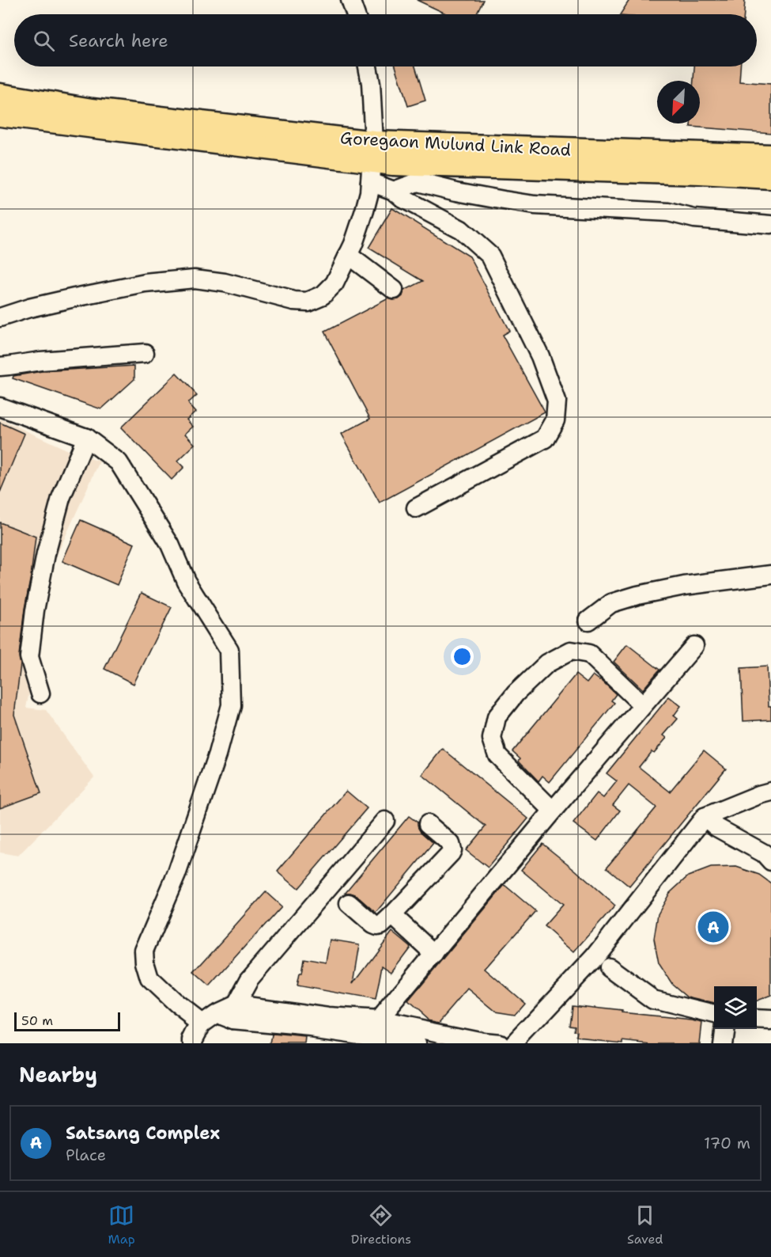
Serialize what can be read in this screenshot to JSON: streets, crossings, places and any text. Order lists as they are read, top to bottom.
{
  "streets": {
    "main road": ["Goregaon Mulund Link Road"]
  },
  "scale_bar": "50 m",
  "north": "bottom left",
  "page": {
    "search": "Search here",
    "pins": "A",
    "scale": "50 m",
    "heading": "Nearby",
    "list": [
      {
        "mark": "A",
        "name": "Satsang Complex",
        "note": "Place",
        "value": "170 m"
      }
    ],
    "nav": ["Map", "Directions", "Saved"]
  }
}
